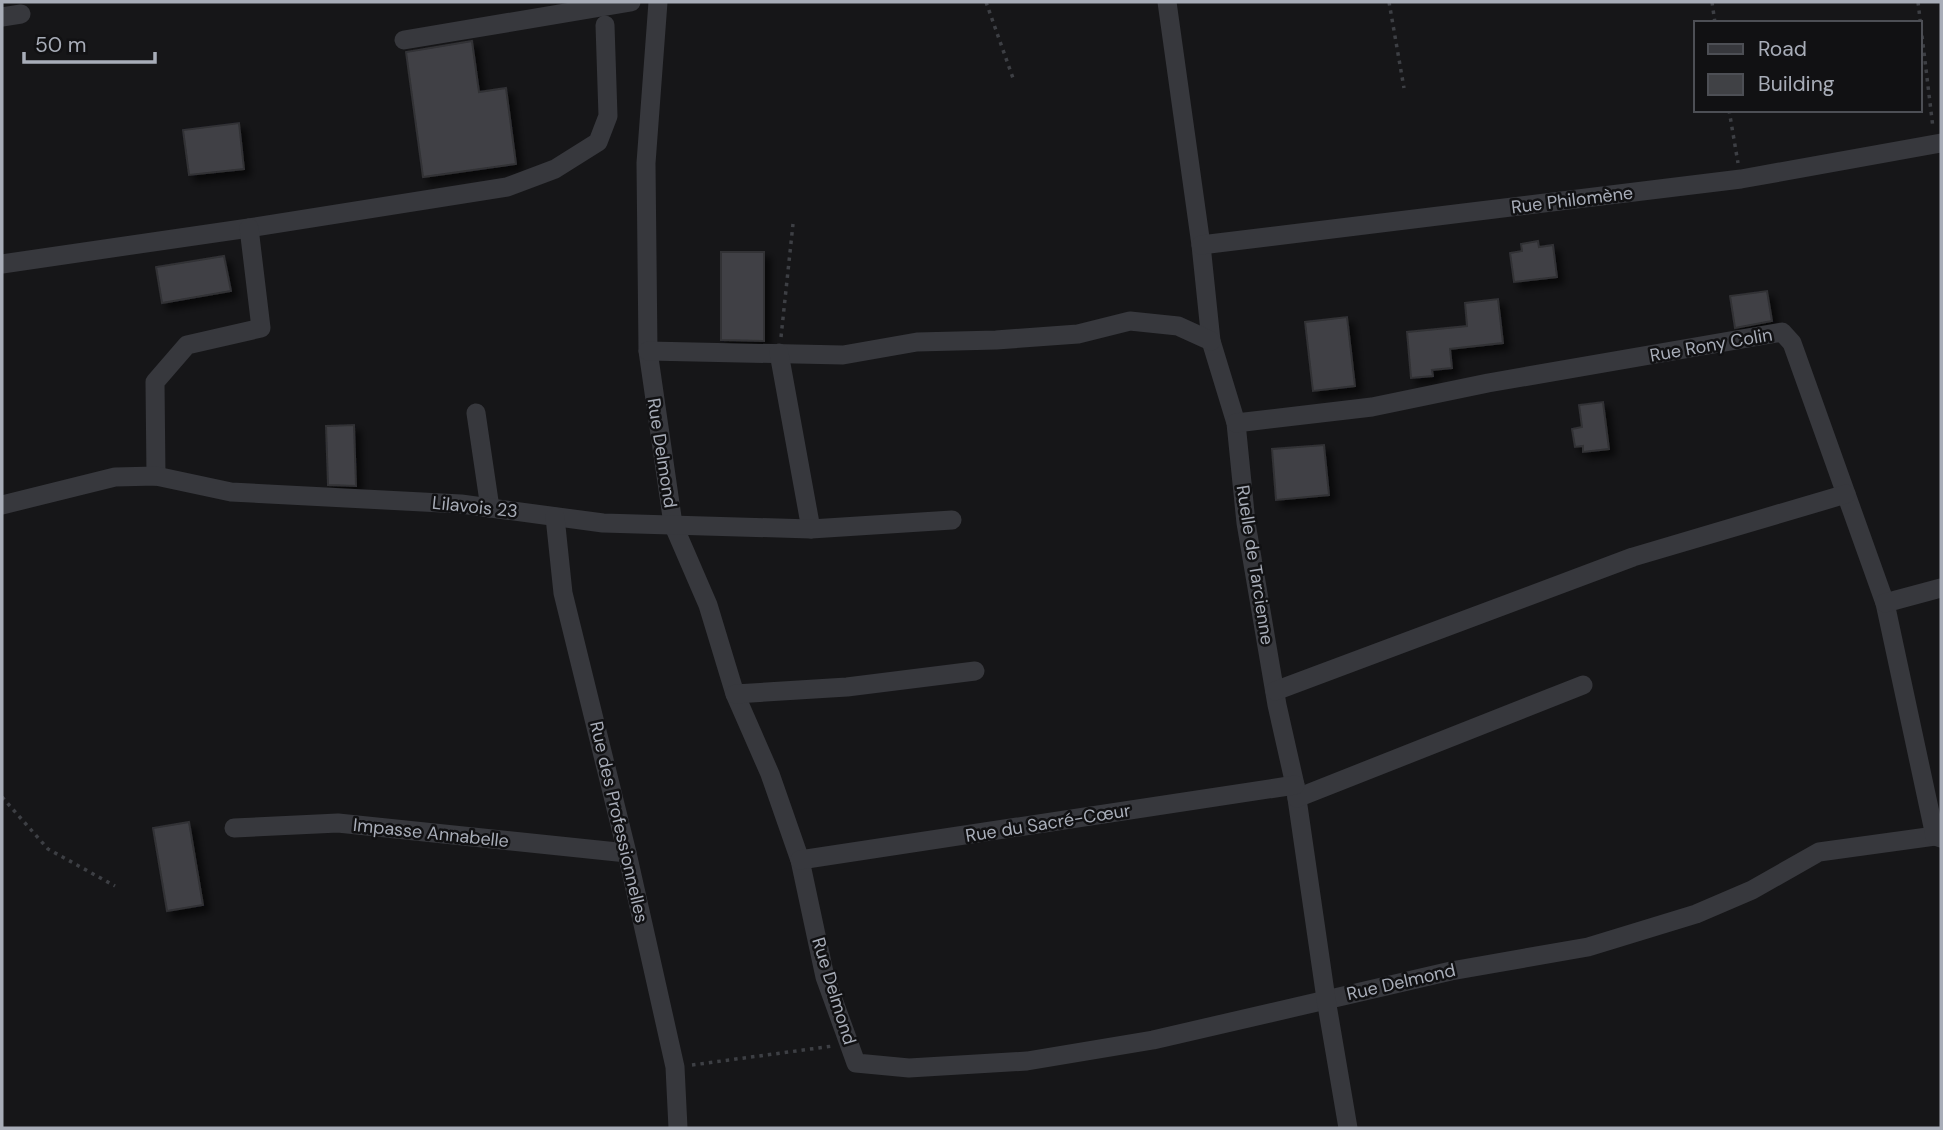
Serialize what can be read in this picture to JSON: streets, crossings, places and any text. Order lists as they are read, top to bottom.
{
  "streets": {
    "street": [
      "Rue Philomène",
      "Rue Rony Colin",
      "Rue Delmond",
      "Lilavois 23",
      "Ruelle de Tarcienne",
      "Rue des Professionnelles",
      "Rue du Sacré-Cœur",
      "Impasse Annabelle"
    ]
  },
  "crossings": [
    ["Rue Philomène", "Ruelle de Tarcienne"],
    ["Rue Rony Colin", "Rue Delmond"],
    ["Rue Rony Colin", "Ruelle de Tarcienne"],
    ["Rue Delmond", "Lilavois 23"],
    ["Rue Delmond", "Ruelle de Tarcienne"],
    ["Rue Delmond", "Rue du Sacré-Cœur"],
    ["Lilavois 23", "Rue des Professionnelles"],
    ["Ruelle de Tarcienne", "Rue du Sacré-Cœur"],
    ["Rue des Professionnelles", "Impasse Annabelle"]
  ],
  "legend": ["Road", "Building"],
  "scale_bar": "50 m"
}
